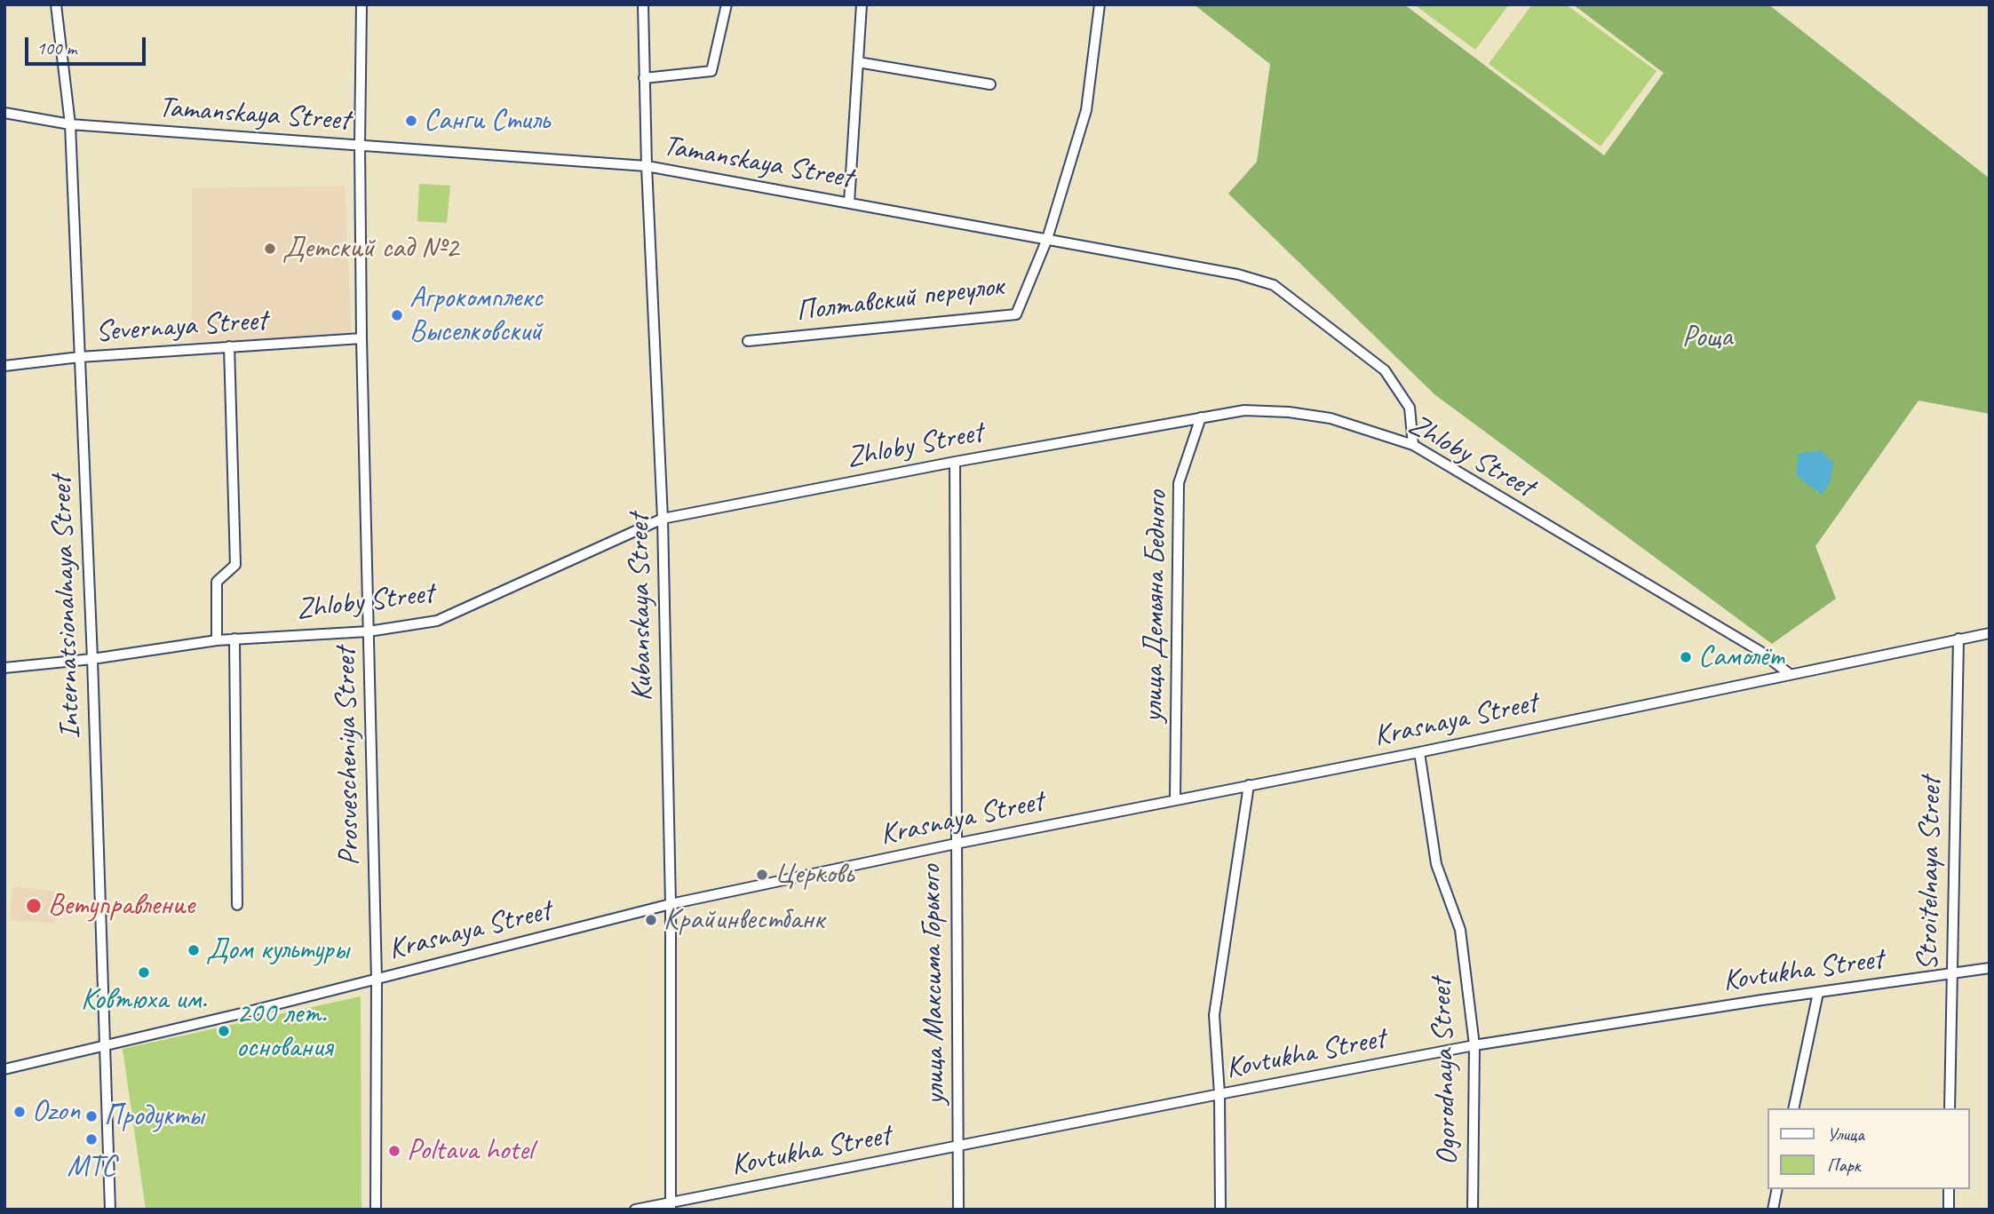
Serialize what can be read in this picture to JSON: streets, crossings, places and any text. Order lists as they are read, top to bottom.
{
  "streets": {
    "street": [
      "Tamanskaya Street",
      "Полтавский переулок",
      "Severnaya Street",
      "Zhloby Street",
      "улица Демьяна Бедного",
      "Internatsionalnaya Street",
      "Kubanskaya Street",
      "Krasnaya Street",
      "Prosvescheniya Street",
      "Stroitelnaya Street",
      "Kovtukha Street",
      "улица Максима Горького",
      "Ogorodnaya Street"
    ]
  },
  "crossings": [
    ["Tamanskaya Street", "Полтавский переулок"],
    ["Tamanskaya Street", "Zhloby Street"],
    ["Tamanskaya Street", "Internatsionalnaya Street"],
    ["Tamanskaya Street", "Kubanskaya Street"],
    ["Tamanskaya Street", "Prosvescheniya Street"],
    ["Severnaya Street", "Internatsionalnaya Street"],
    ["Severnaya Street", "Prosvescheniya Street"],
    ["Zhloby Street", "улица Демьяна Бедного"],
    ["Zhloby Street", "Internatsionalnaya Street"],
    ["Zhloby Street", "Kubanskaya Street"],
    ["Zhloby Street", "Krasnaya Street"],
    ["Zhloby Street", "Prosvescheniya Street"],
    ["Zhloby Street", "улица Максима Горького"],
    ["улица Демьяна Бедного", "Krasnaya Street"],
    ["Internatsionalnaya Street", "Krasnaya Street"],
    ["Kubanskaya Street", "Krasnaya Street"],
    ["Kubanskaya Street", "Kovtukha Street"],
    ["Krasnaya Street", "Prosvescheniya Street"],
    ["Krasnaya Street", "Stroitelnaya Street"],
    ["Krasnaya Street", "улица Максима Горького"],
    ["Krasnaya Street", "Ogorodnaya Street"],
    ["Stroitelnaya Street", "Kovtukha Street"],
    ["Kovtukha Street", "улица Максима Горького"],
    ["Kovtukha Street", "Ogorodnaya Street"]
  ],
  "parks": ["Роща"],
  "places": [
    "Санги Стиль",
    "Детский сад №2",
    "Агрокомплекс Выселковский",
    "Самолёт",
    "Церковь",
    "Ветуправление",
    "Крайинвестбанк",
    "Дом культуры",
    "Ковтюха им.",
    "200 лет. основания",
    "Ozon",
    "Продукты",
    "МТС",
    "Poltava hotel"
  ],
  "legend": ["Улица", "Парк"],
  "scale_bar": "100 m"
}
